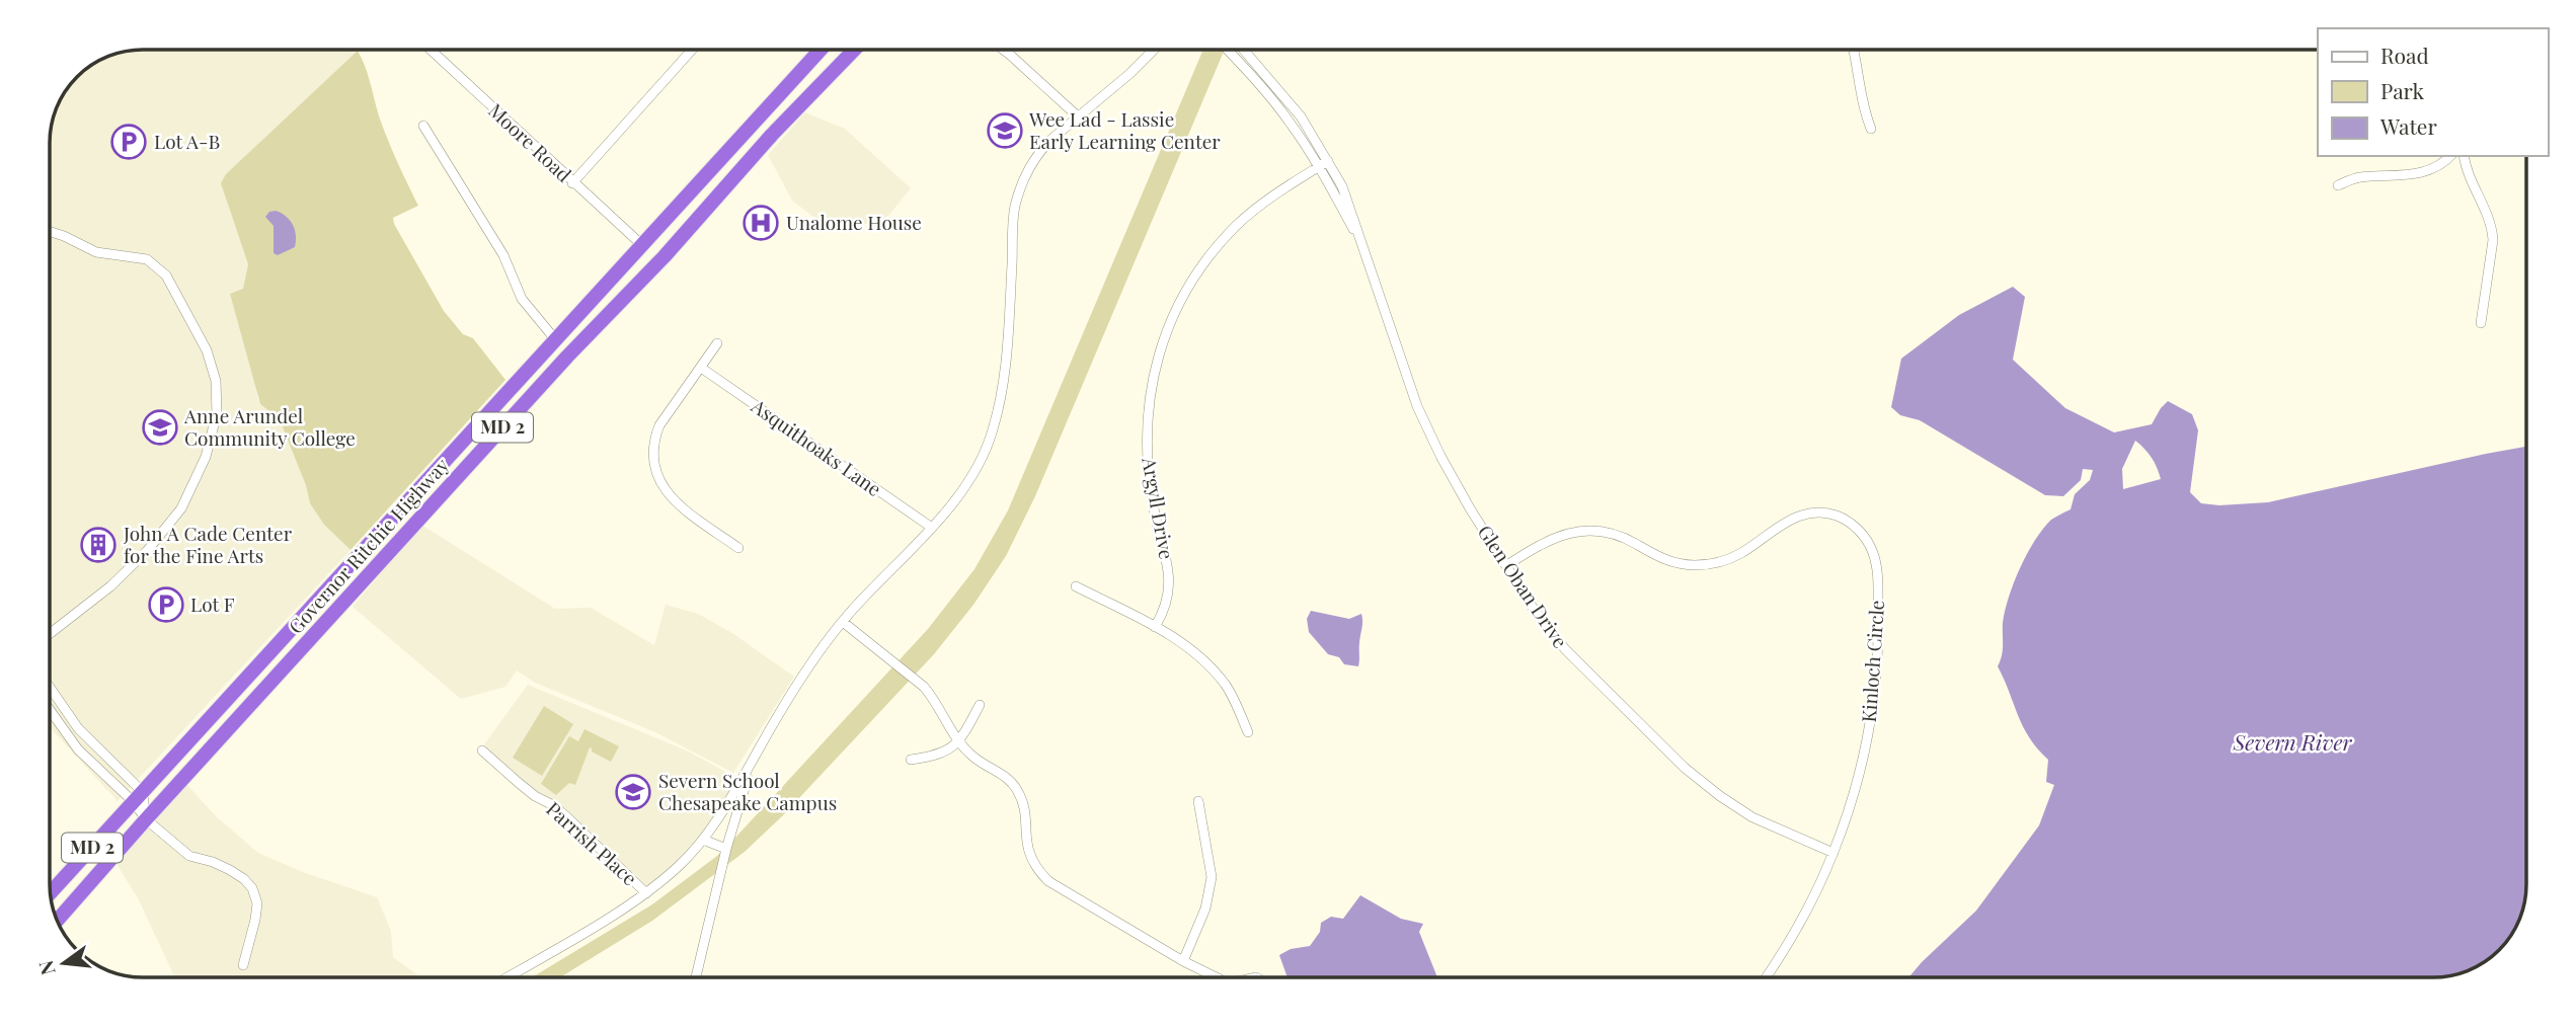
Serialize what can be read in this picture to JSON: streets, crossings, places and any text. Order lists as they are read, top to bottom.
{
  "streets": {
    "highway": ["MD 2", "Governor Ritchie Highway"],
    "street": [
      "Moore Road",
      "Asquithoaks Lane",
      "Argyll Drive",
      "Glen Oban Drive",
      "Kinloch Circle",
      "Parrish Place"
    ]
  },
  "crossings": [
    ["Moore Road", "Governor Ritchie Highway"],
    ["Argyll Drive", "Glen Oban Drive"],
    ["Glen Oban Drive", "Kinloch Circle"]
  ],
  "water": ["Severn River"],
  "places": {
    "school or university": ["Wee Lad - Lassie Early Learning Center", "Anne Arundel Community College", "Severn School Chesapeake Campus"],
    "parking": ["Lot A-B", "Lot F"],
    "hospital": ["Unalome House"],
    "building": ["John A Cade Center for the Fine Arts"]
  },
  "legend": ["Road", "Park", "Water"],
  "north": "left"
}
